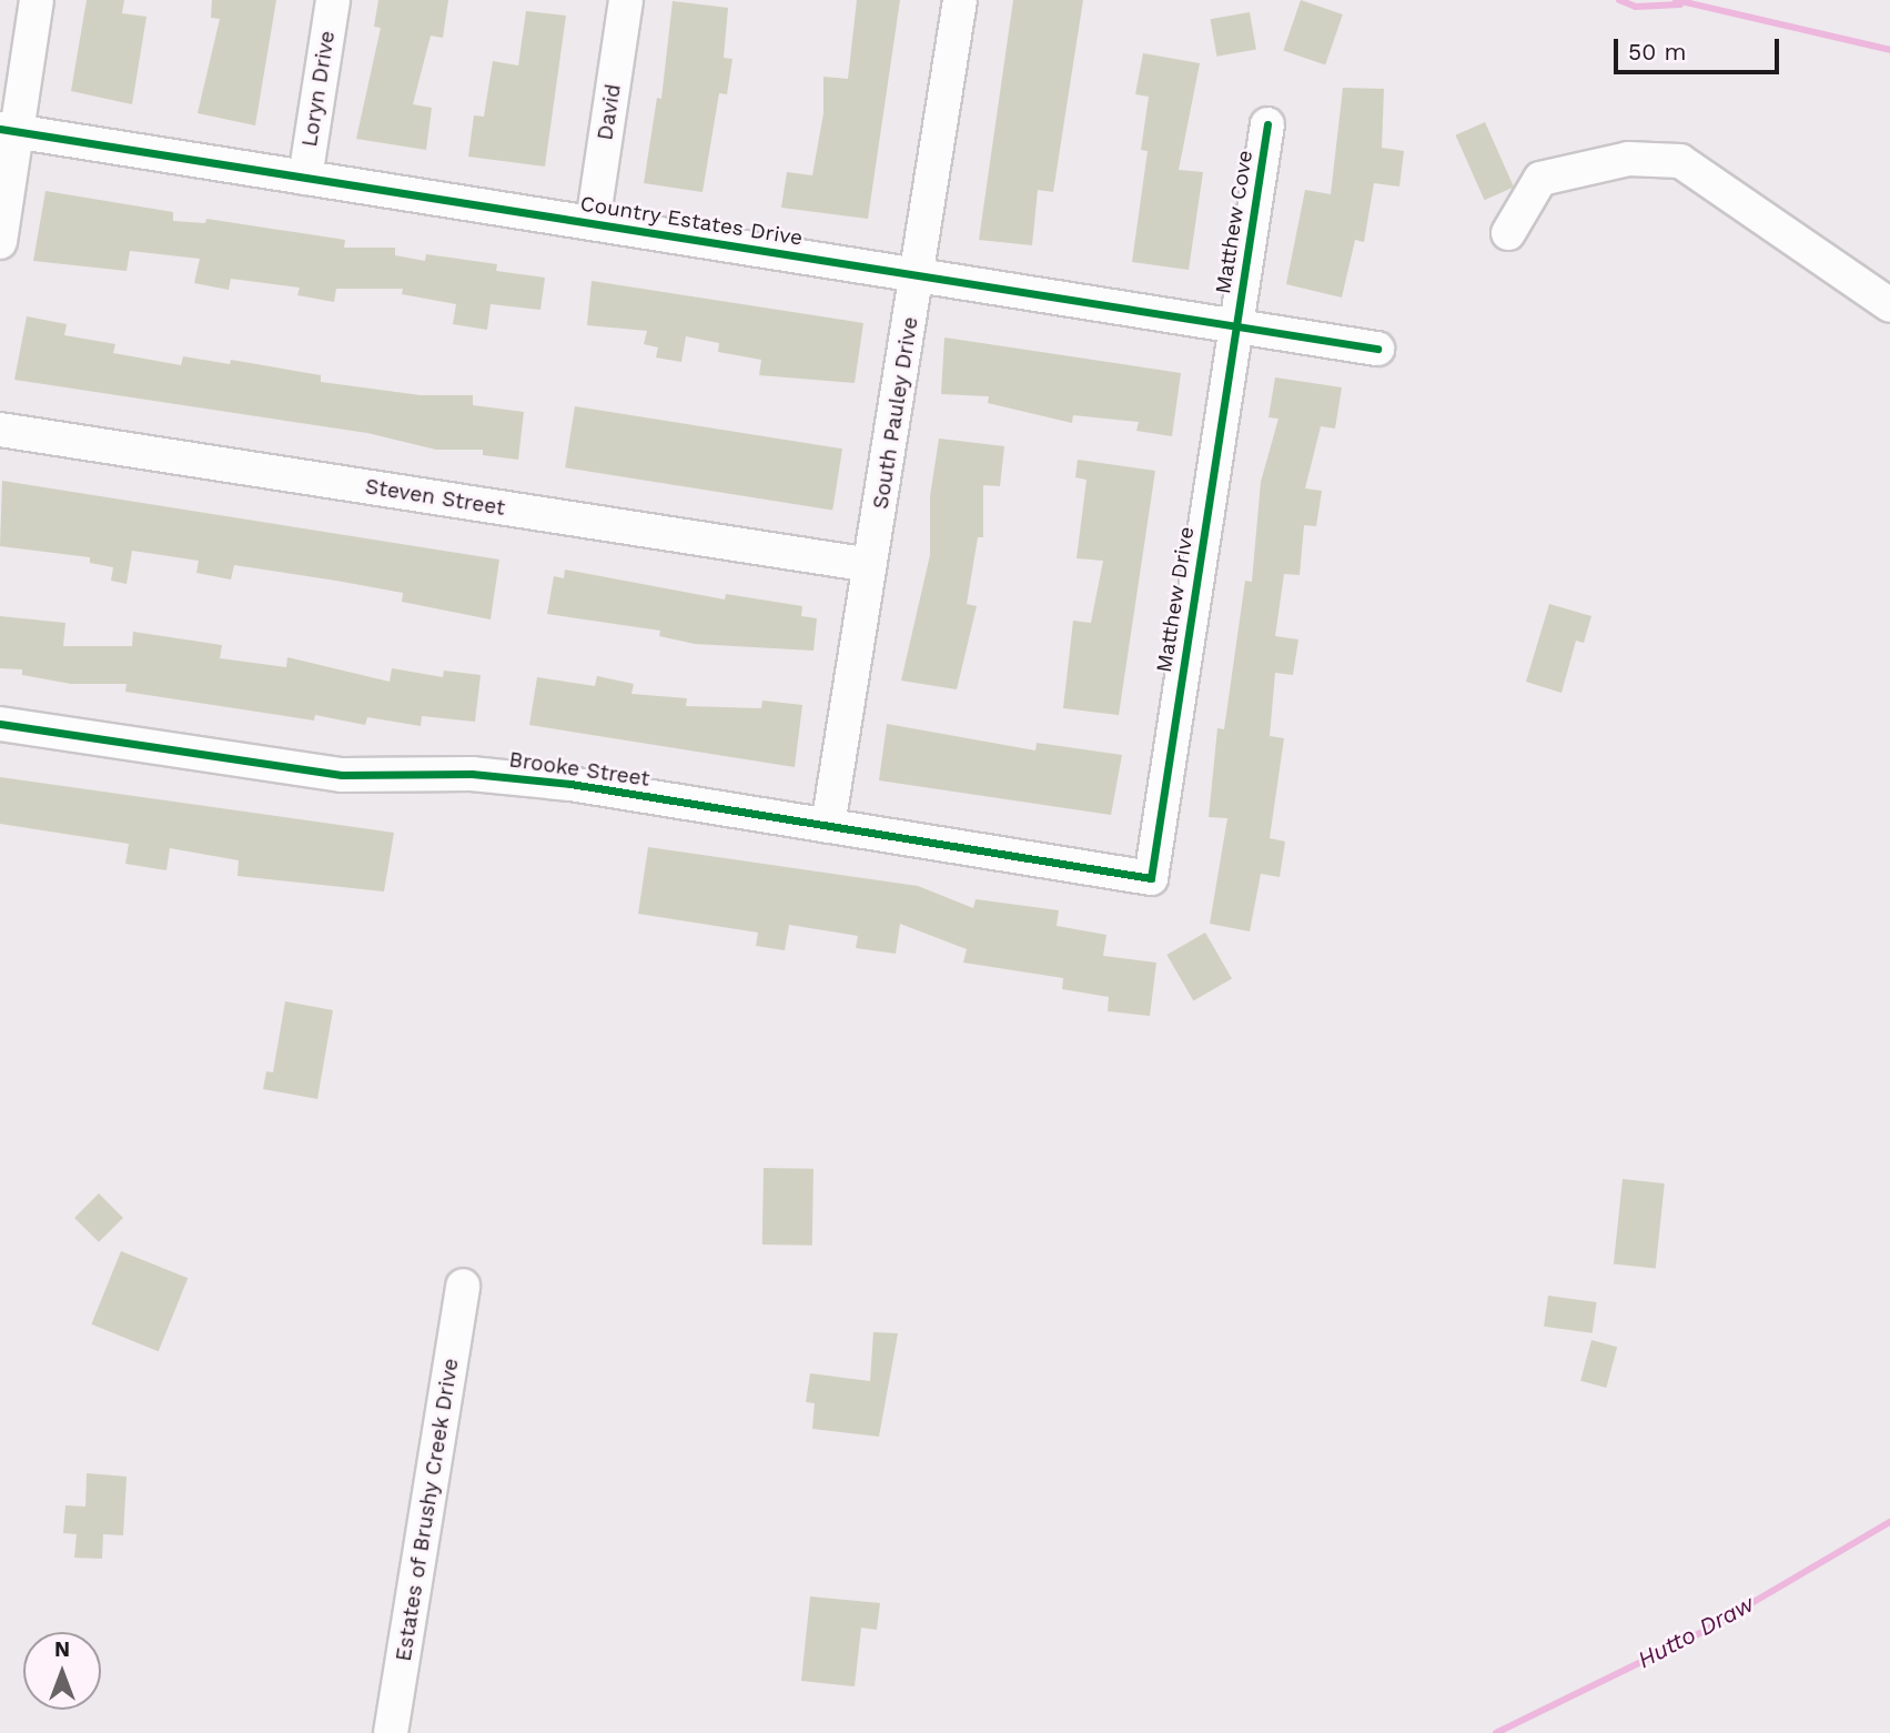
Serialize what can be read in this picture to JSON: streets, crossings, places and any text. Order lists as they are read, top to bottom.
{
  "streets": {
    "street": [
      "Loryn Drive",
      "David",
      "Country Estates Drive",
      "Matthew Cove",
      "South Pauley Drive",
      "Steven Street",
      "Matthew Drive",
      "Brooke Street",
      "Estates of Brushy Creek Drive"
    ]
  },
  "crossings": [
    ["Loryn Drive", "Country Estates Drive"],
    ["David", "Country Estates Drive"],
    ["Country Estates Drive", "Matthew Cove"],
    ["Country Estates Drive", "South Pauley Drive"],
    ["Country Estates Drive", "Matthew Drive"],
    ["Matthew Cove", "Matthew Drive"],
    ["South Pauley Drive", "Steven Street"],
    ["South Pauley Drive", "Brooke Street"],
    ["Matthew Drive", "Brooke Street"]
  ],
  "water": ["Hutto Draw"],
  "scale_bar": "50 m",
  "north": "top"
}
